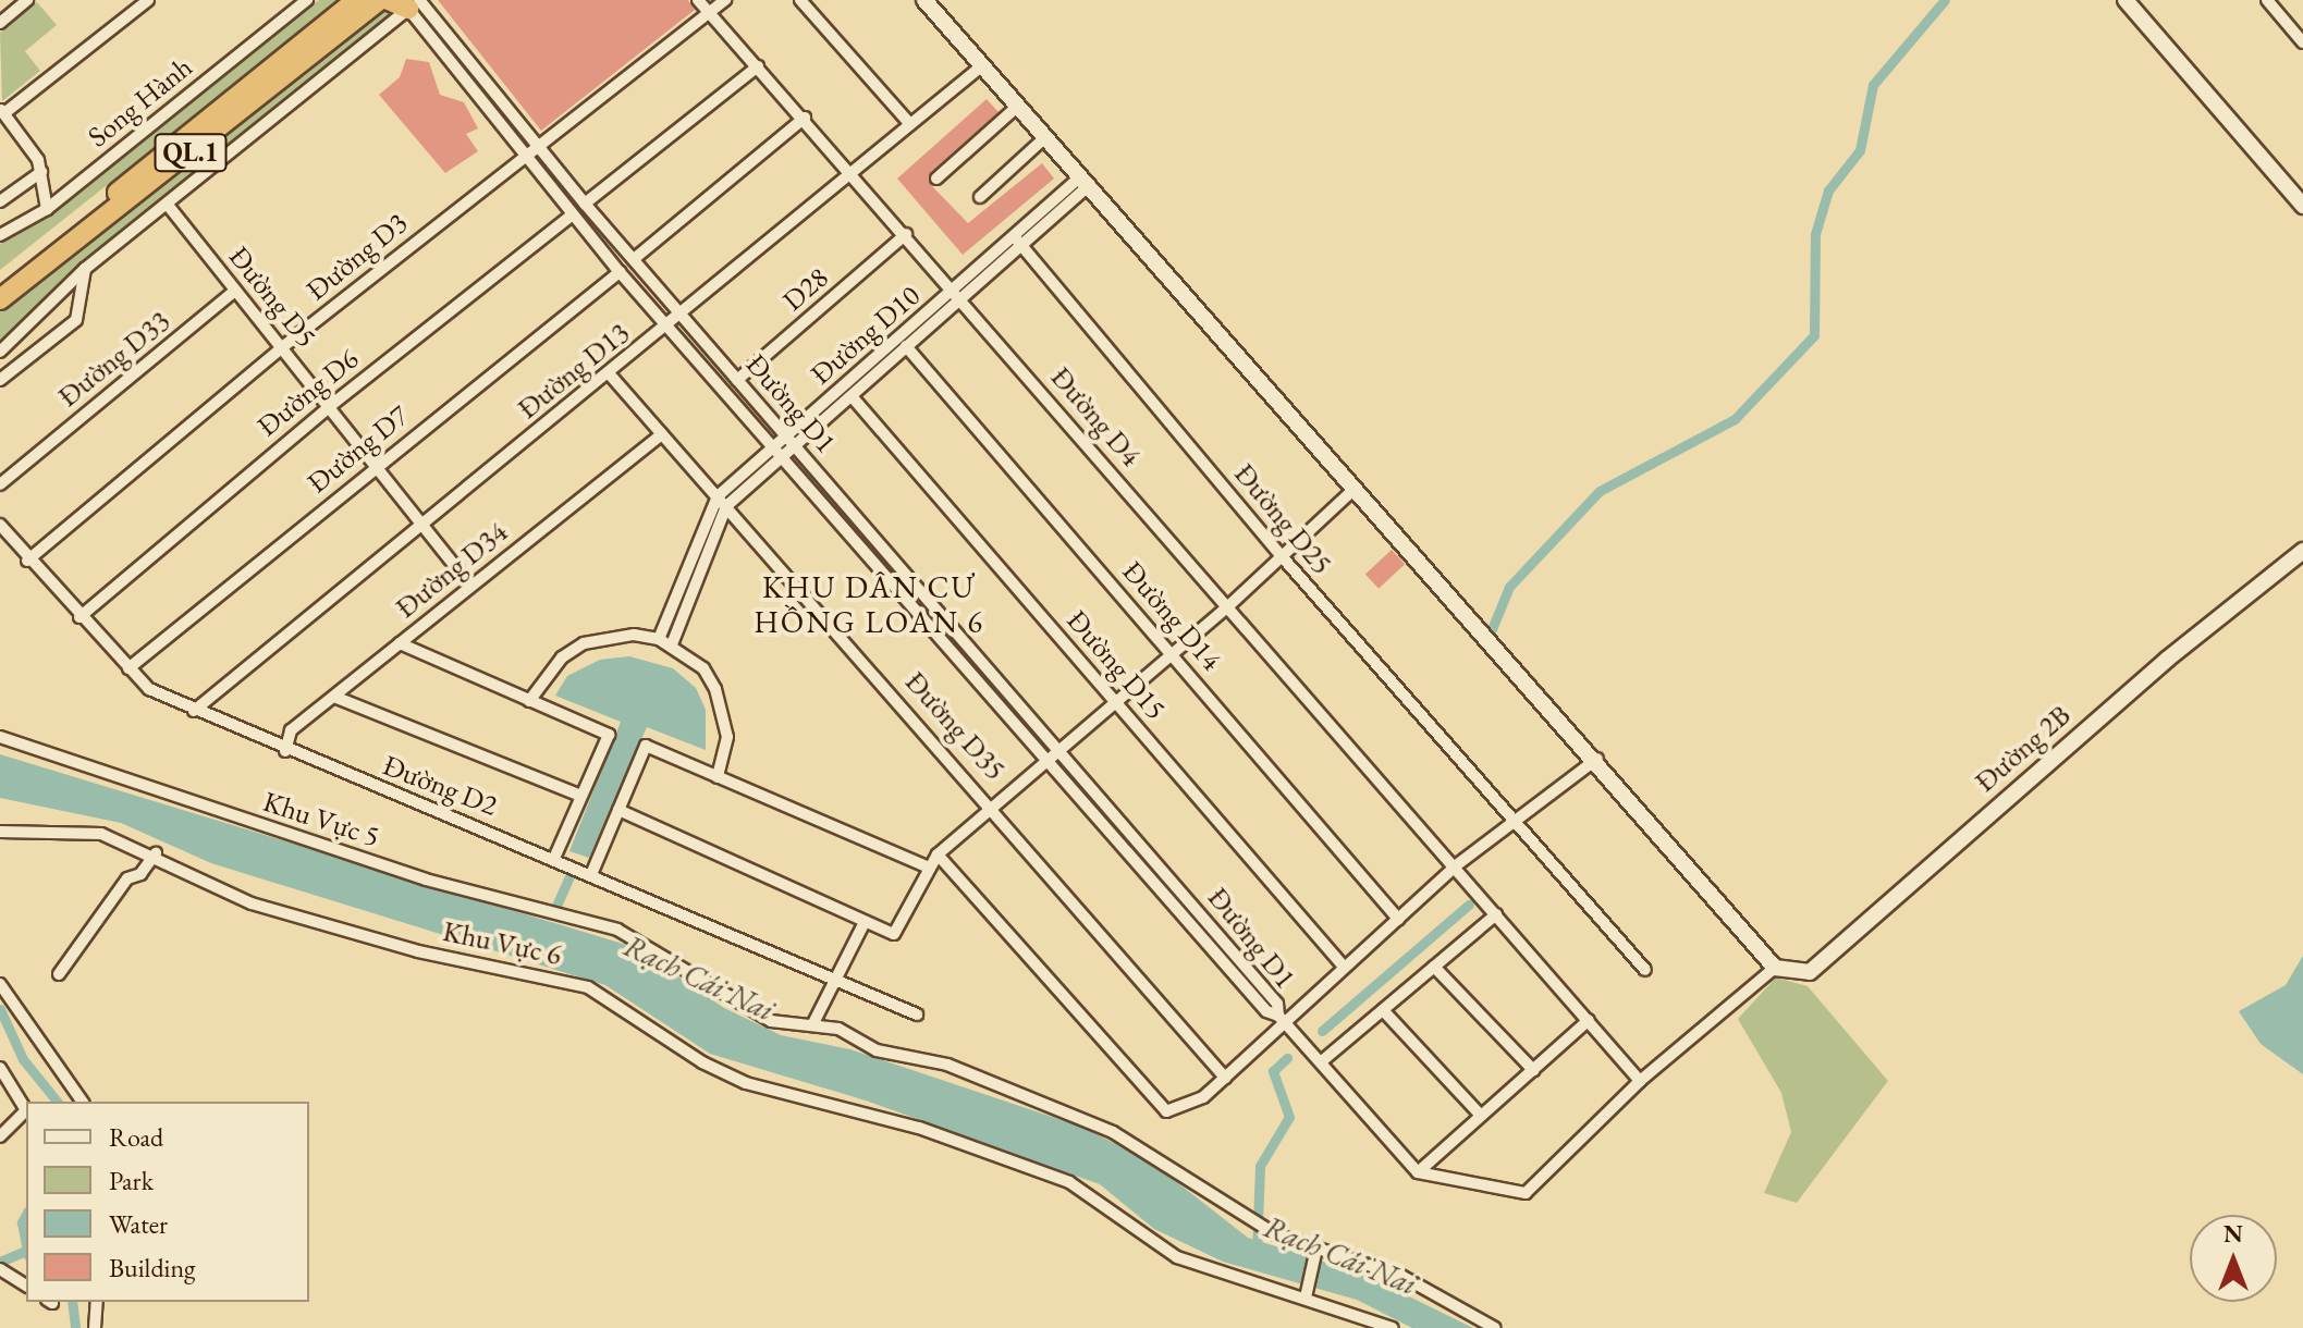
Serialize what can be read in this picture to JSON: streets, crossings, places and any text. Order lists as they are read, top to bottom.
{
  "streets": {
    "highway": ["QL.1"],
    "street": [
      "Song Hành",
      "Đường D3",
      "D28",
      "Đường D5",
      "Đường D10",
      "Đường D33",
      "Đường D13",
      "Đường D6",
      "Đường D1",
      "Đường D4",
      "Đường D7",
      "Đường D25",
      "Đường D34",
      "Đường D14",
      "Đường D15",
      "Đường D35",
      "Đường 2B",
      "Đường D2",
      "Khu Vực 5",
      "Khu Vực 6"
    ]
  },
  "crossings": [
    ["Đường D3", "Đường D5"],
    ["Đường D3", "Đường D1"],
    ["Đường D3", "Đường D4"],
    ["Đường D3", "Đường D2"],
    ["D28", "Đường D1"],
    ["D28", "Đường D4"],
    ["Đường D5", "Đường D33"],
    ["Đường D5", "Đường D13"],
    ["Đường D5", "Đường D6"],
    ["Đường D5", "Đường D7"],
    ["Đường D5", "Đường D34"],
    ["Đường D10", "Đường D1"],
    ["Đường D10", "Đường D4"],
    ["Đường D10", "Đường D25"],
    ["Đường D10", "Đường D14"],
    ["Đường D10", "Đường D15"],
    ["Đường D10", "Đường D35"],
    ["Đường D13", "Đường D1"],
    ["Đường D13", "Đường D4"],
    ["Đường D13", "Đường D35"],
    ["Đường D13", "Đường D2"],
    ["Đường D6", "Đường D1"],
    ["Đường D6", "Đường D2"],
    ["Đường D1", "Đường D7"],
    ["Đường D7", "Đường D2"],
    ["Đường D34", "Đường D35"],
    ["Đường D34", "Đường D2"]
  ],
  "districts": ["KHU DÂN CƯ HỒNG LOAN 6"],
  "water": ["Rạch Cái Nai"],
  "legend": [
    "Road",
    "Park",
    "Water",
    "Building"
  ],
  "north": "top"
}
